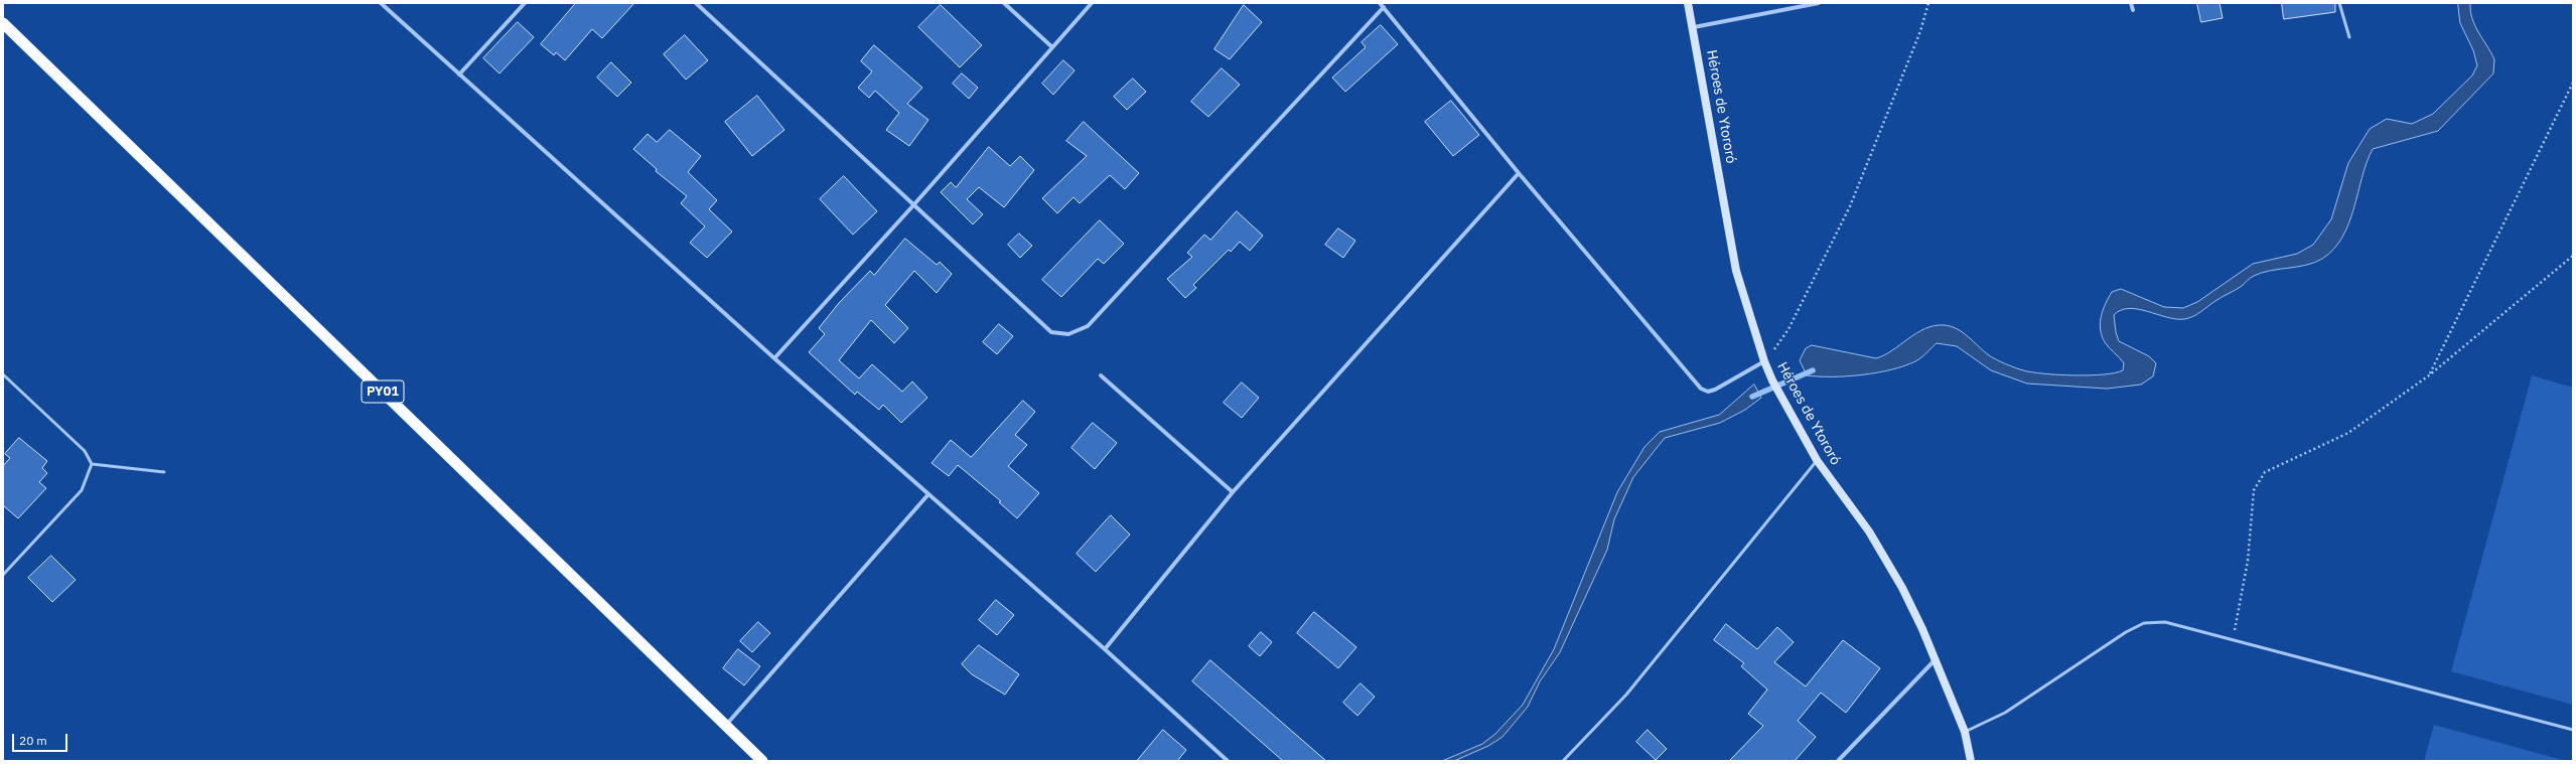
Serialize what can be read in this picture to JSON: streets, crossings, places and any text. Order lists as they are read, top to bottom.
{
  "streets": {
    "highway": ["PY01"],
    "main road": ["Héroes de Ytororó"]
  },
  "scale_bar": "20 m"
}
